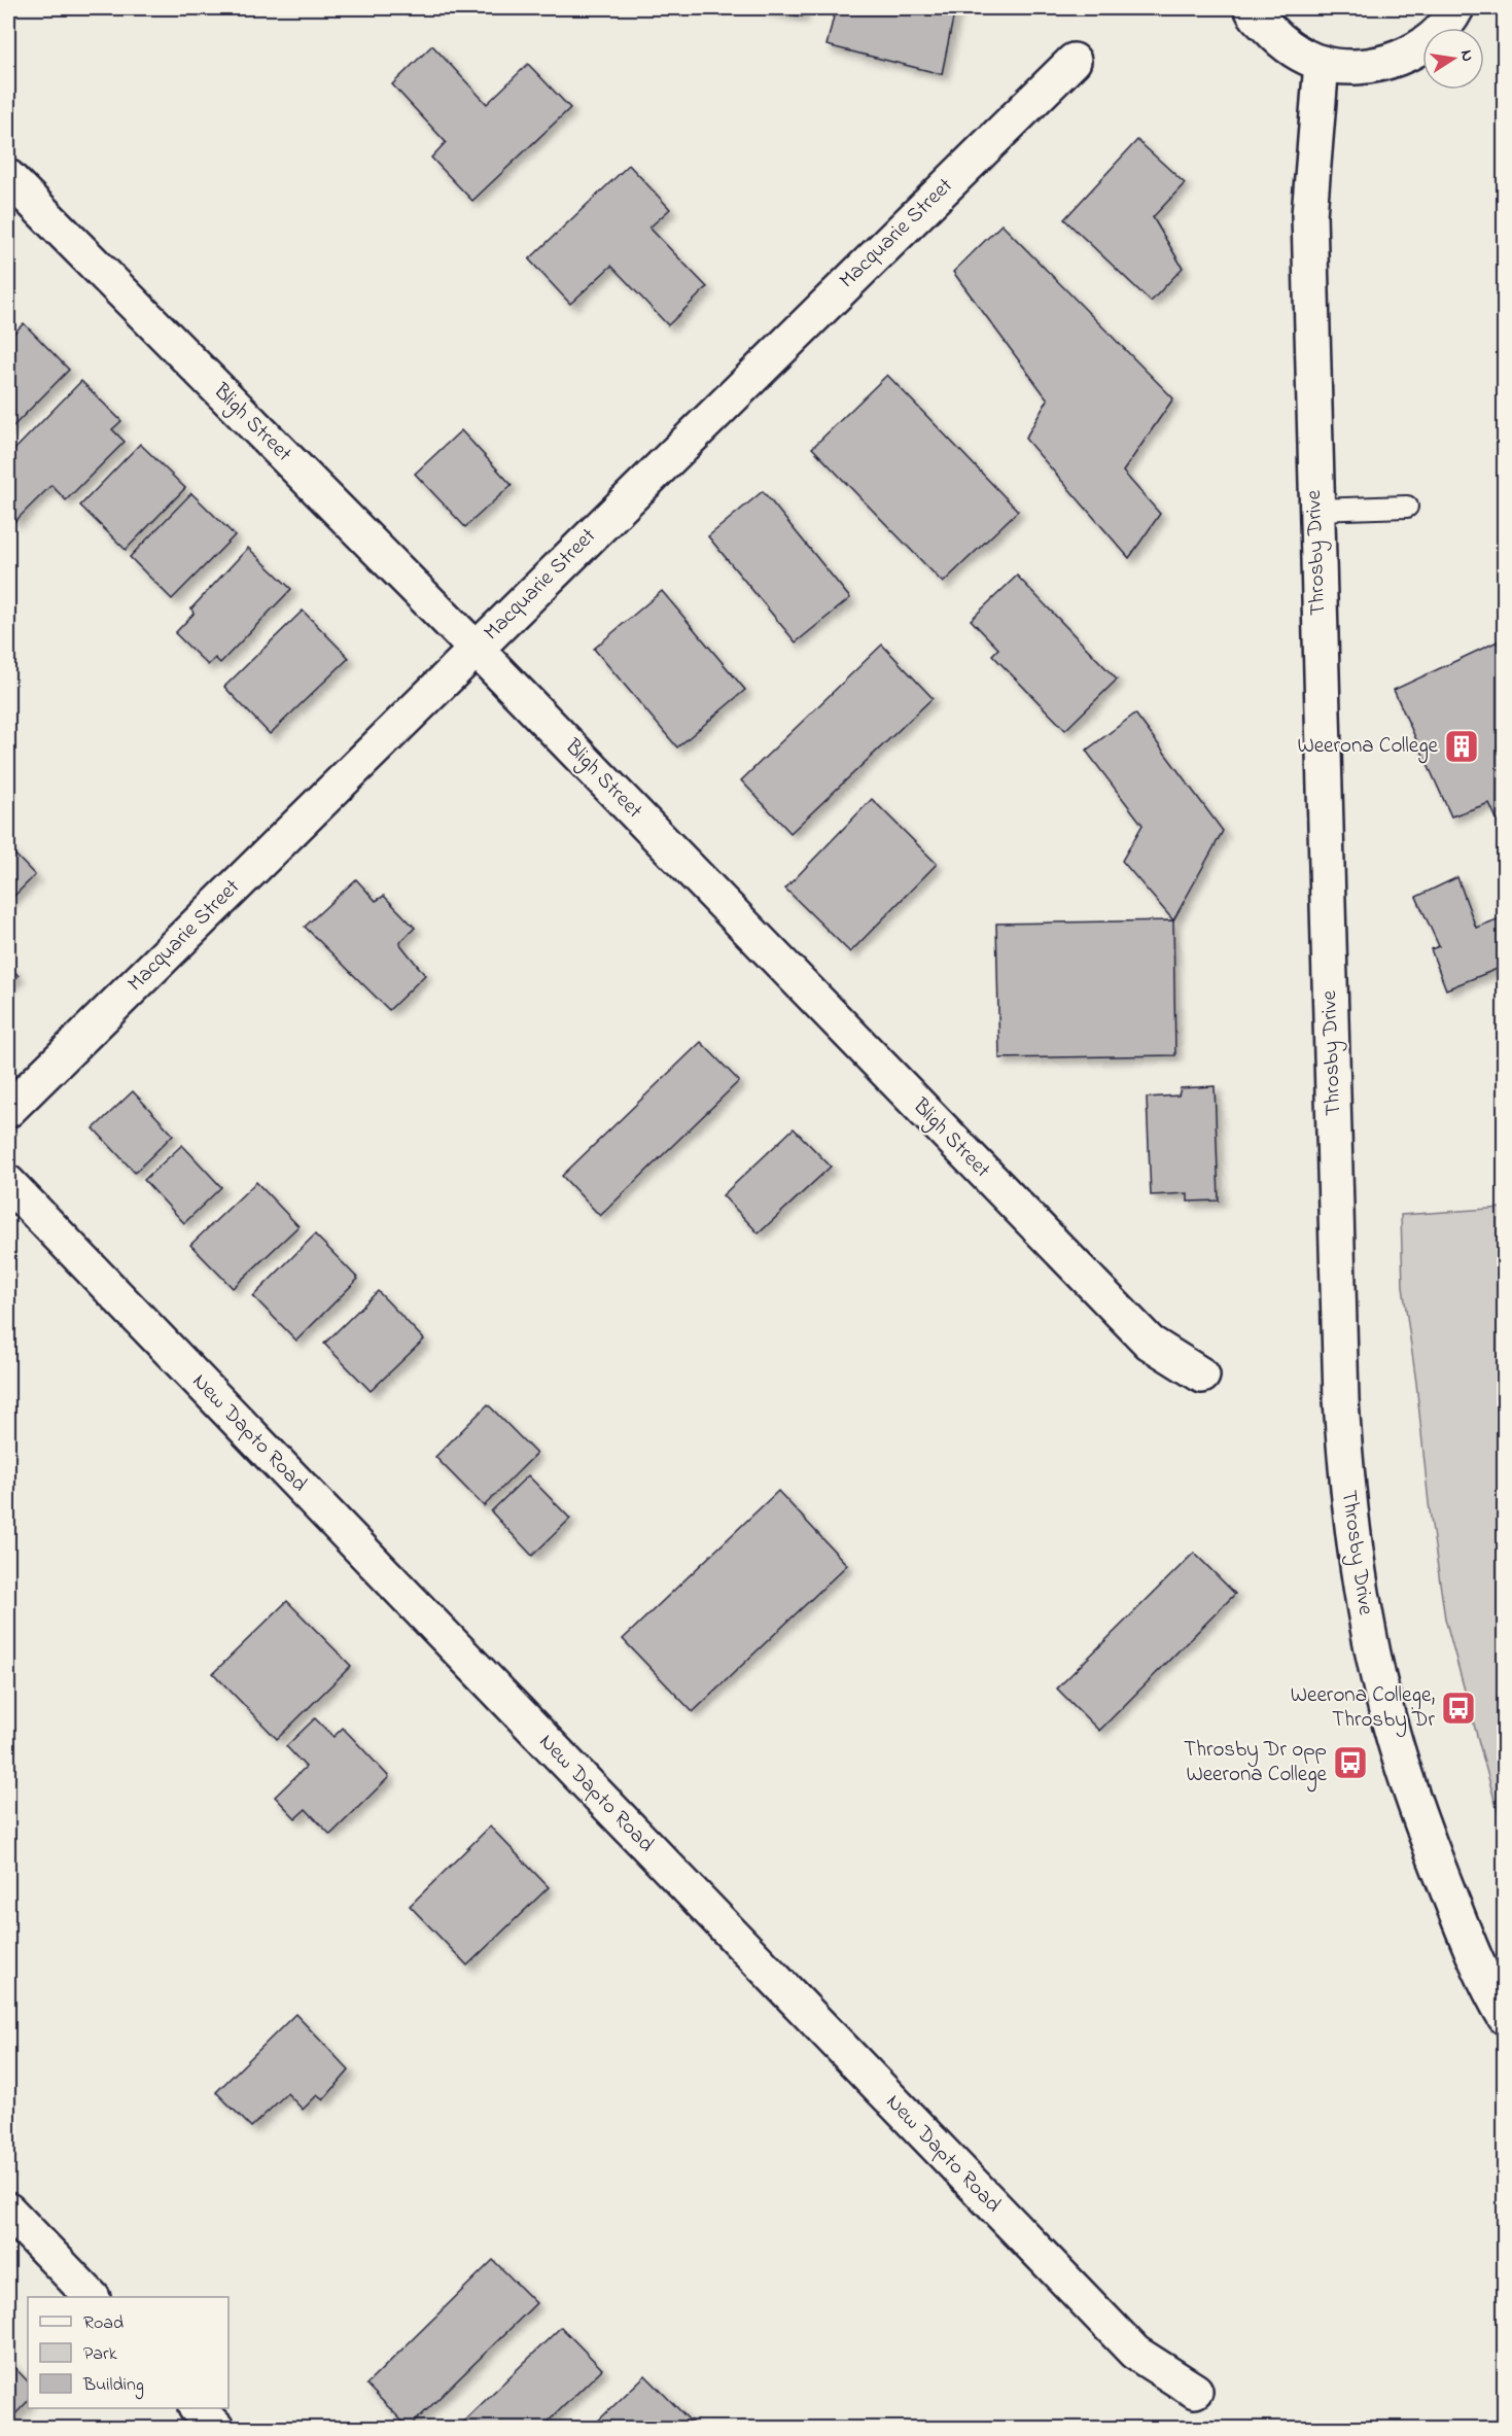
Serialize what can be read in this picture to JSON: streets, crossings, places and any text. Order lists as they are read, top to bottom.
{
  "streets": {
    "street": [
      "Macquarie Street",
      "Bligh Street",
      "Throsby Drive",
      "New Dapto Road"
    ]
  },
  "crossings": [
    ["Macquarie Street", "Bligh Street"]
  ],
  "places": {
    "building": ["Weerona College"],
    "bus stop": ["Weerona College, Throsby Dr", "Throsby Dr opp Weerona College"]
  },
  "legend": ["Road", "Park", "Building"],
  "north": "right"
}
